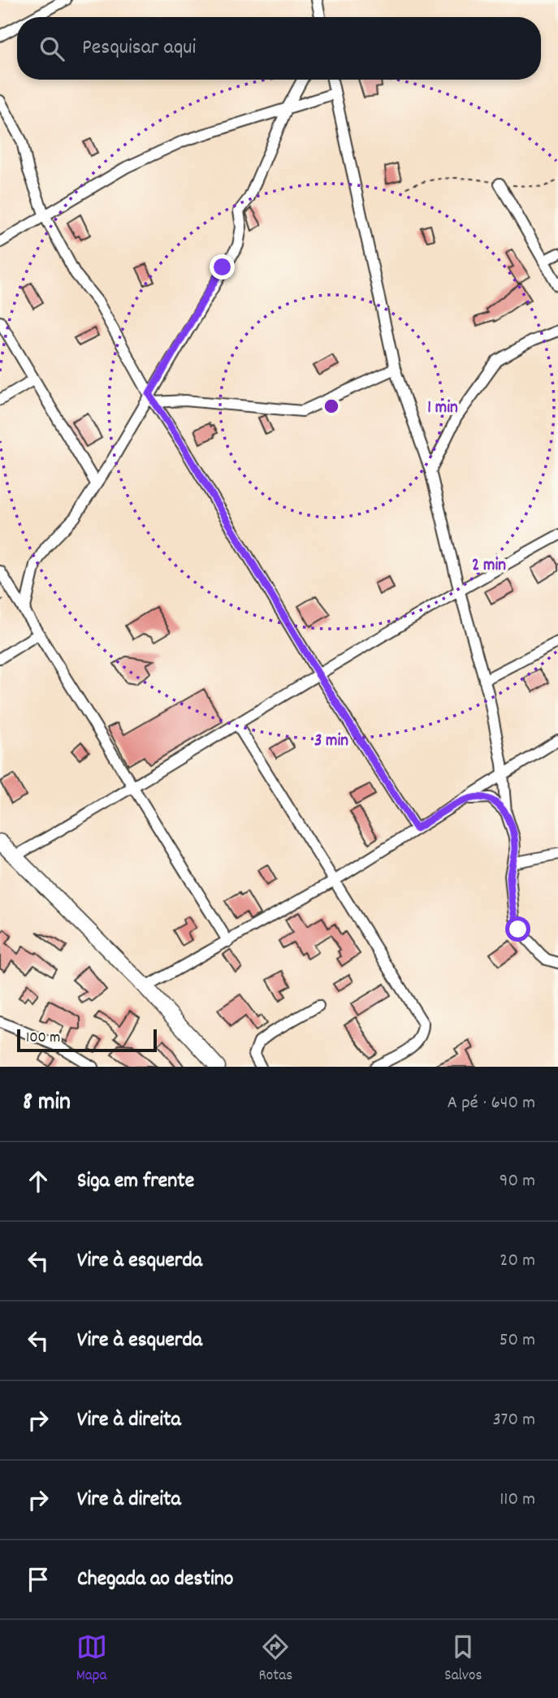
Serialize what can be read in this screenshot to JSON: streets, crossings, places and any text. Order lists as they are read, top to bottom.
{
  "scale_bar": "100 m",
  "page": {
    "search": "Pesquisar aqui",
    "scale": "100 m",
    "heading": ["8 min", "A pé · 640 m"],
    "list": [
      ["Siga em frente", "90 m"],
      ["Vire à esquerda", "20 m"],
      ["Vire à esquerda", "50 m"],
      ["Vire à direita", "370 m"],
      ["Vire à direita", "110 m"],
      "Chegada ao destino"
    ],
    "nav": ["Mapa", "Rotas", "Salvos"]
  },
  "rings": ["1 min", "2 min", "3 min"]
}
